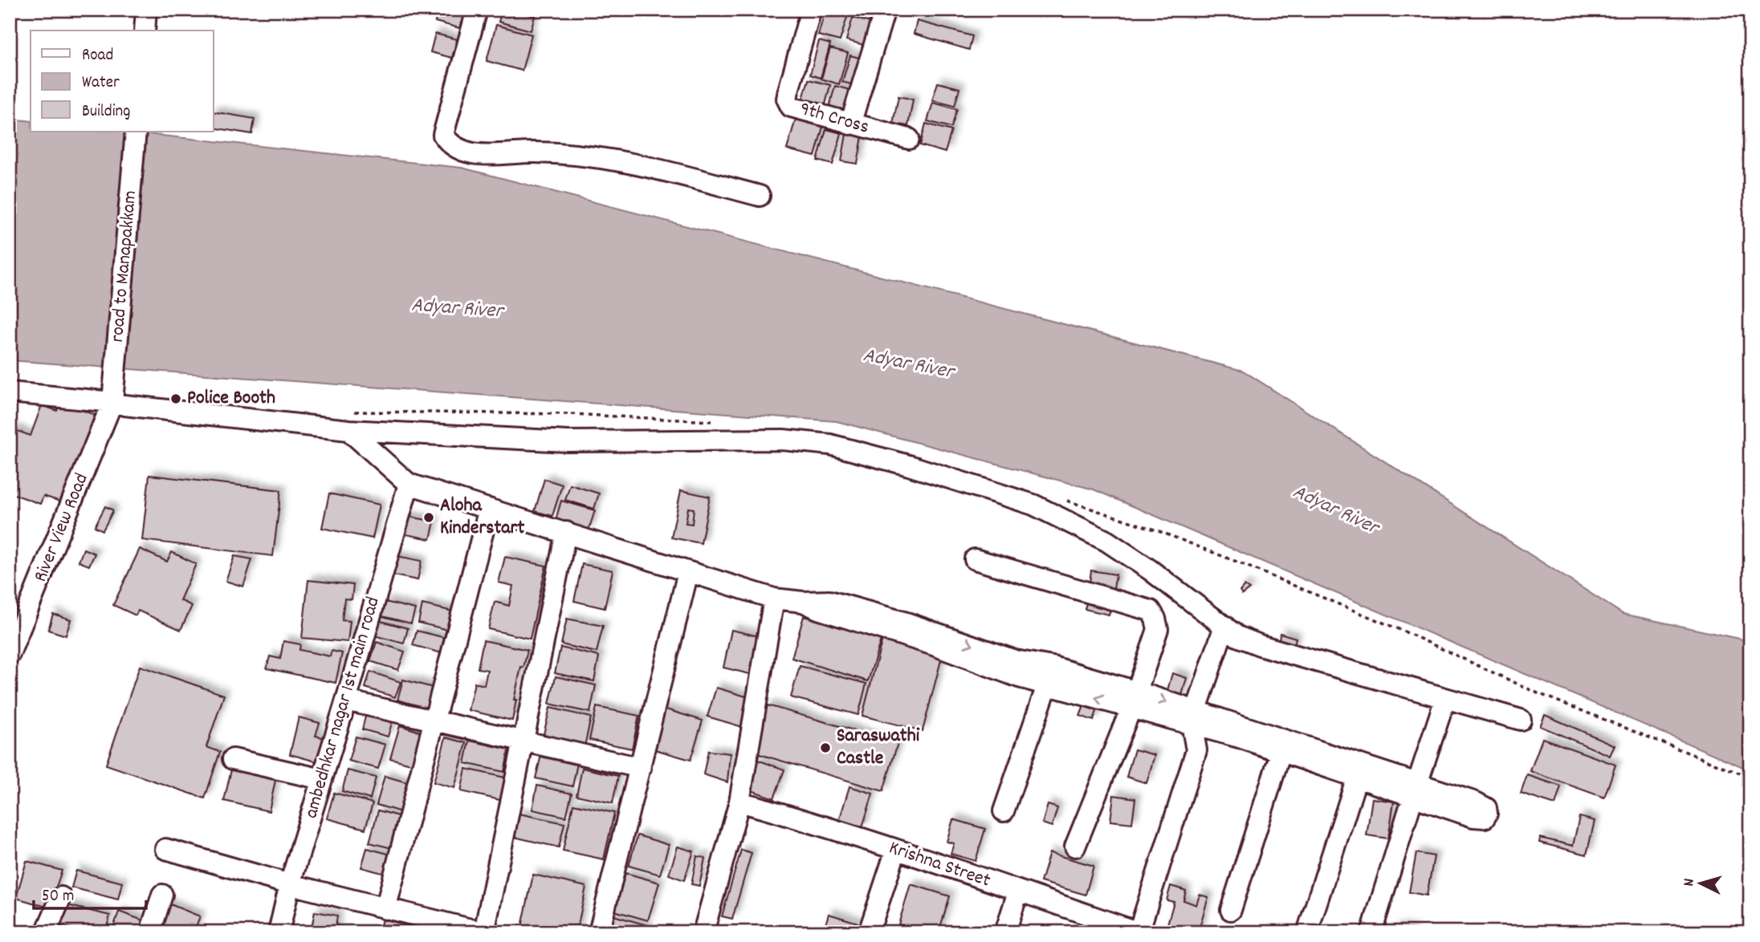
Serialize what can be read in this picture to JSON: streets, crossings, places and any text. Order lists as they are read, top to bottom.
{
  "streets": {
    "street": [
      "9th Cross",
      "road to Manapakkam",
      "River View Road",
      "ambedhkar nagar 1st main road",
      "Krishna Street"
    ]
  },
  "crossings": [
    ["road to Manapakkam", "River View Road"]
  ],
  "water": ["Adyar River"],
  "places": ["Police Booth", "Aloha Kinderstart", "Saraswathi Castle"],
  "legend": ["Road", "Water", "Building"],
  "scale_bar": "50 m",
  "north": "left"
}
